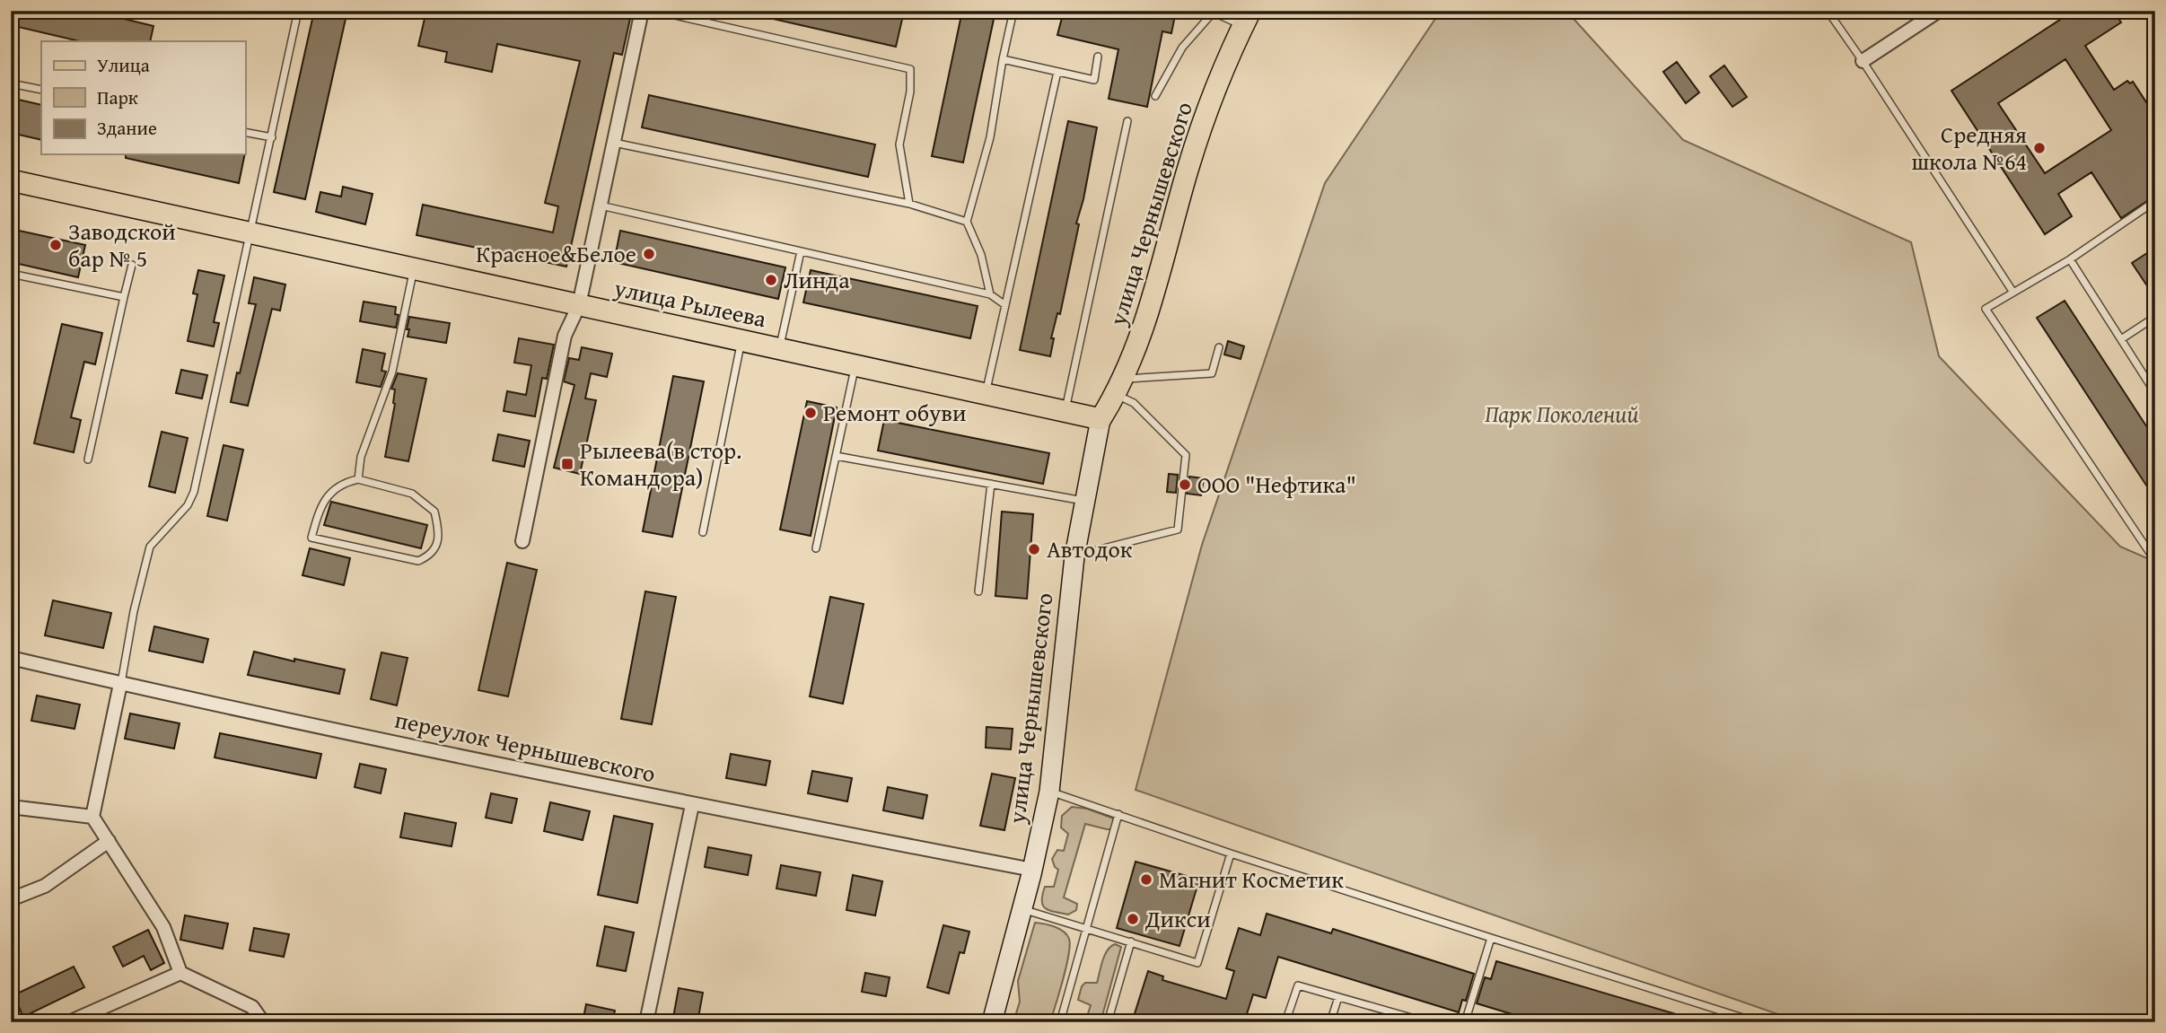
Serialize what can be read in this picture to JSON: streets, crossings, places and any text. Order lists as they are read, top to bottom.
{
  "streets": {
    "main road": ["улица Чернышевского", "улица Рылеева"],
    "street": ["переулок Чернышевского"]
  },
  "crossings": [
    ["улица Чернышевского", "улица Рылеева"],
    ["улица Чернышевского", "переулок Чернышевского"]
  ],
  "parks": ["Парк Поколений"],
  "places": {
    "other": [
      "Средняя школа №64",
      "Заводской бар № 5",
      "Красное&Белое",
      "Линда",
      "Ремонт обуви",
      "ООО \"Нефтика\"",
      "Автодок",
      "Магнит Косметик",
      "Дикси"
    ],
    "transit": ["Рылеева(в стор. Командора)"]
  },
  "legend": ["Улица", "Парк", "Здание"]
}
